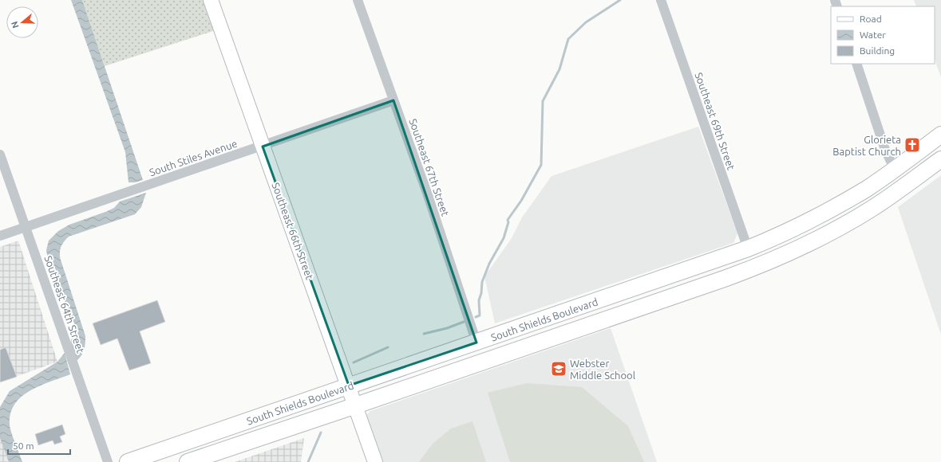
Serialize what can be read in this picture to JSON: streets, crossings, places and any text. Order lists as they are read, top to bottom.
{
  "streets": {
    "main road": ["South Shields Boulevard"],
    "street": [
      "Southeast 69th Street",
      "South Stiles Avenue",
      "Southeast 67th Street",
      "Southeast 66th Street",
      "Southeast 64th Street"
    ]
  },
  "crossings": [
    ["Southeast 69th Street", "South Shields Boulevard"],
    ["South Stiles Avenue", "Southeast 67th Street"],
    ["South Stiles Avenue", "Southeast 66th Street"],
    ["South Stiles Avenue", "Southeast 64th Street"],
    ["Southeast 67th Street", "South Shields Boulevard"],
    ["Southeast 66th Street", "South Shields Boulevard"]
  ],
  "places": {
    "church": ["Glorieta Baptist Church"],
    "school or university": ["Webster Middle School"]
  },
  "legend": ["Road", "Water", "Building"],
  "scale_bar": "50 m",
  "north": "left"
}
